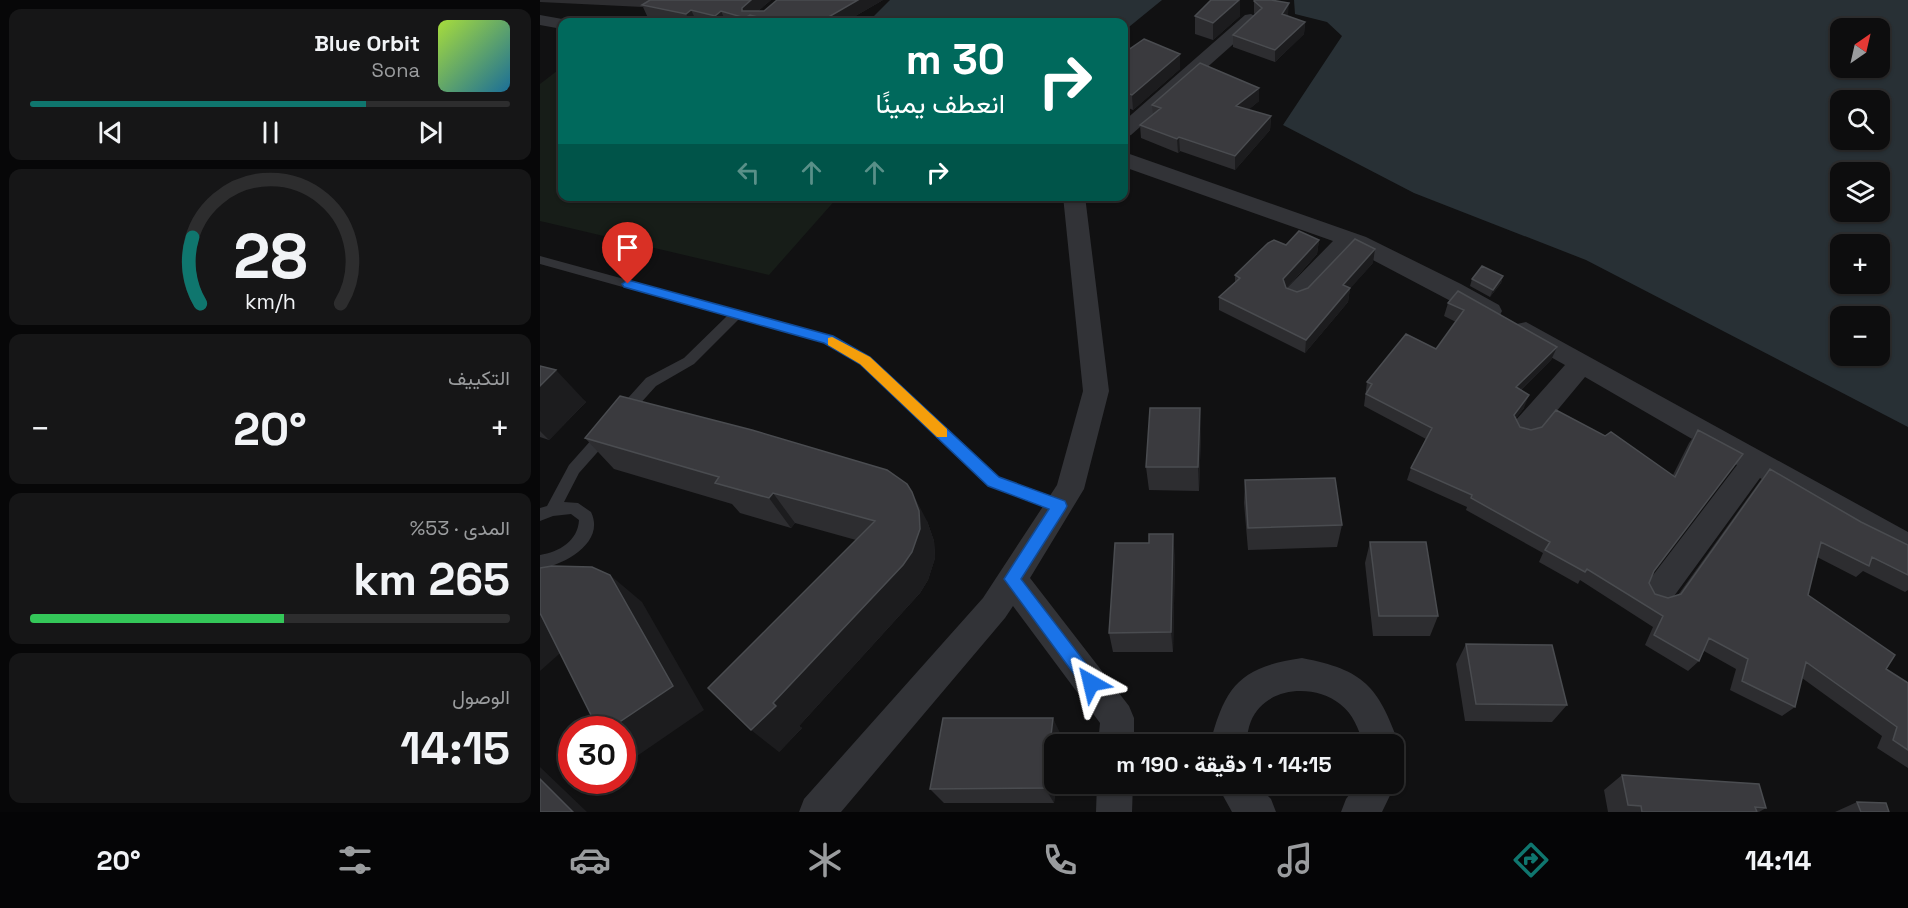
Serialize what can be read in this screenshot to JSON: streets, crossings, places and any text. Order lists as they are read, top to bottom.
{
  "north": "top right",
  "page": {
    "map_buttons": ["+", "−"],
    "turn": ["30 m", "انعطف يمينًا"],
    "song": ["Blue Orbit", "Sona"],
    "tile": [
      "التكييف",
      ["المدى · 53%", "265 km"],
      ["الوصول", "14:15"]
    ],
    "heat": ["−", "20°", "+"],
    "limit": "30",
    "trip": "14:15 · 1 دقيقة · 190 m",
    "tabs": ["14:14", "20°"],
    "gauge": ["28", "km/h"]
  }
}
